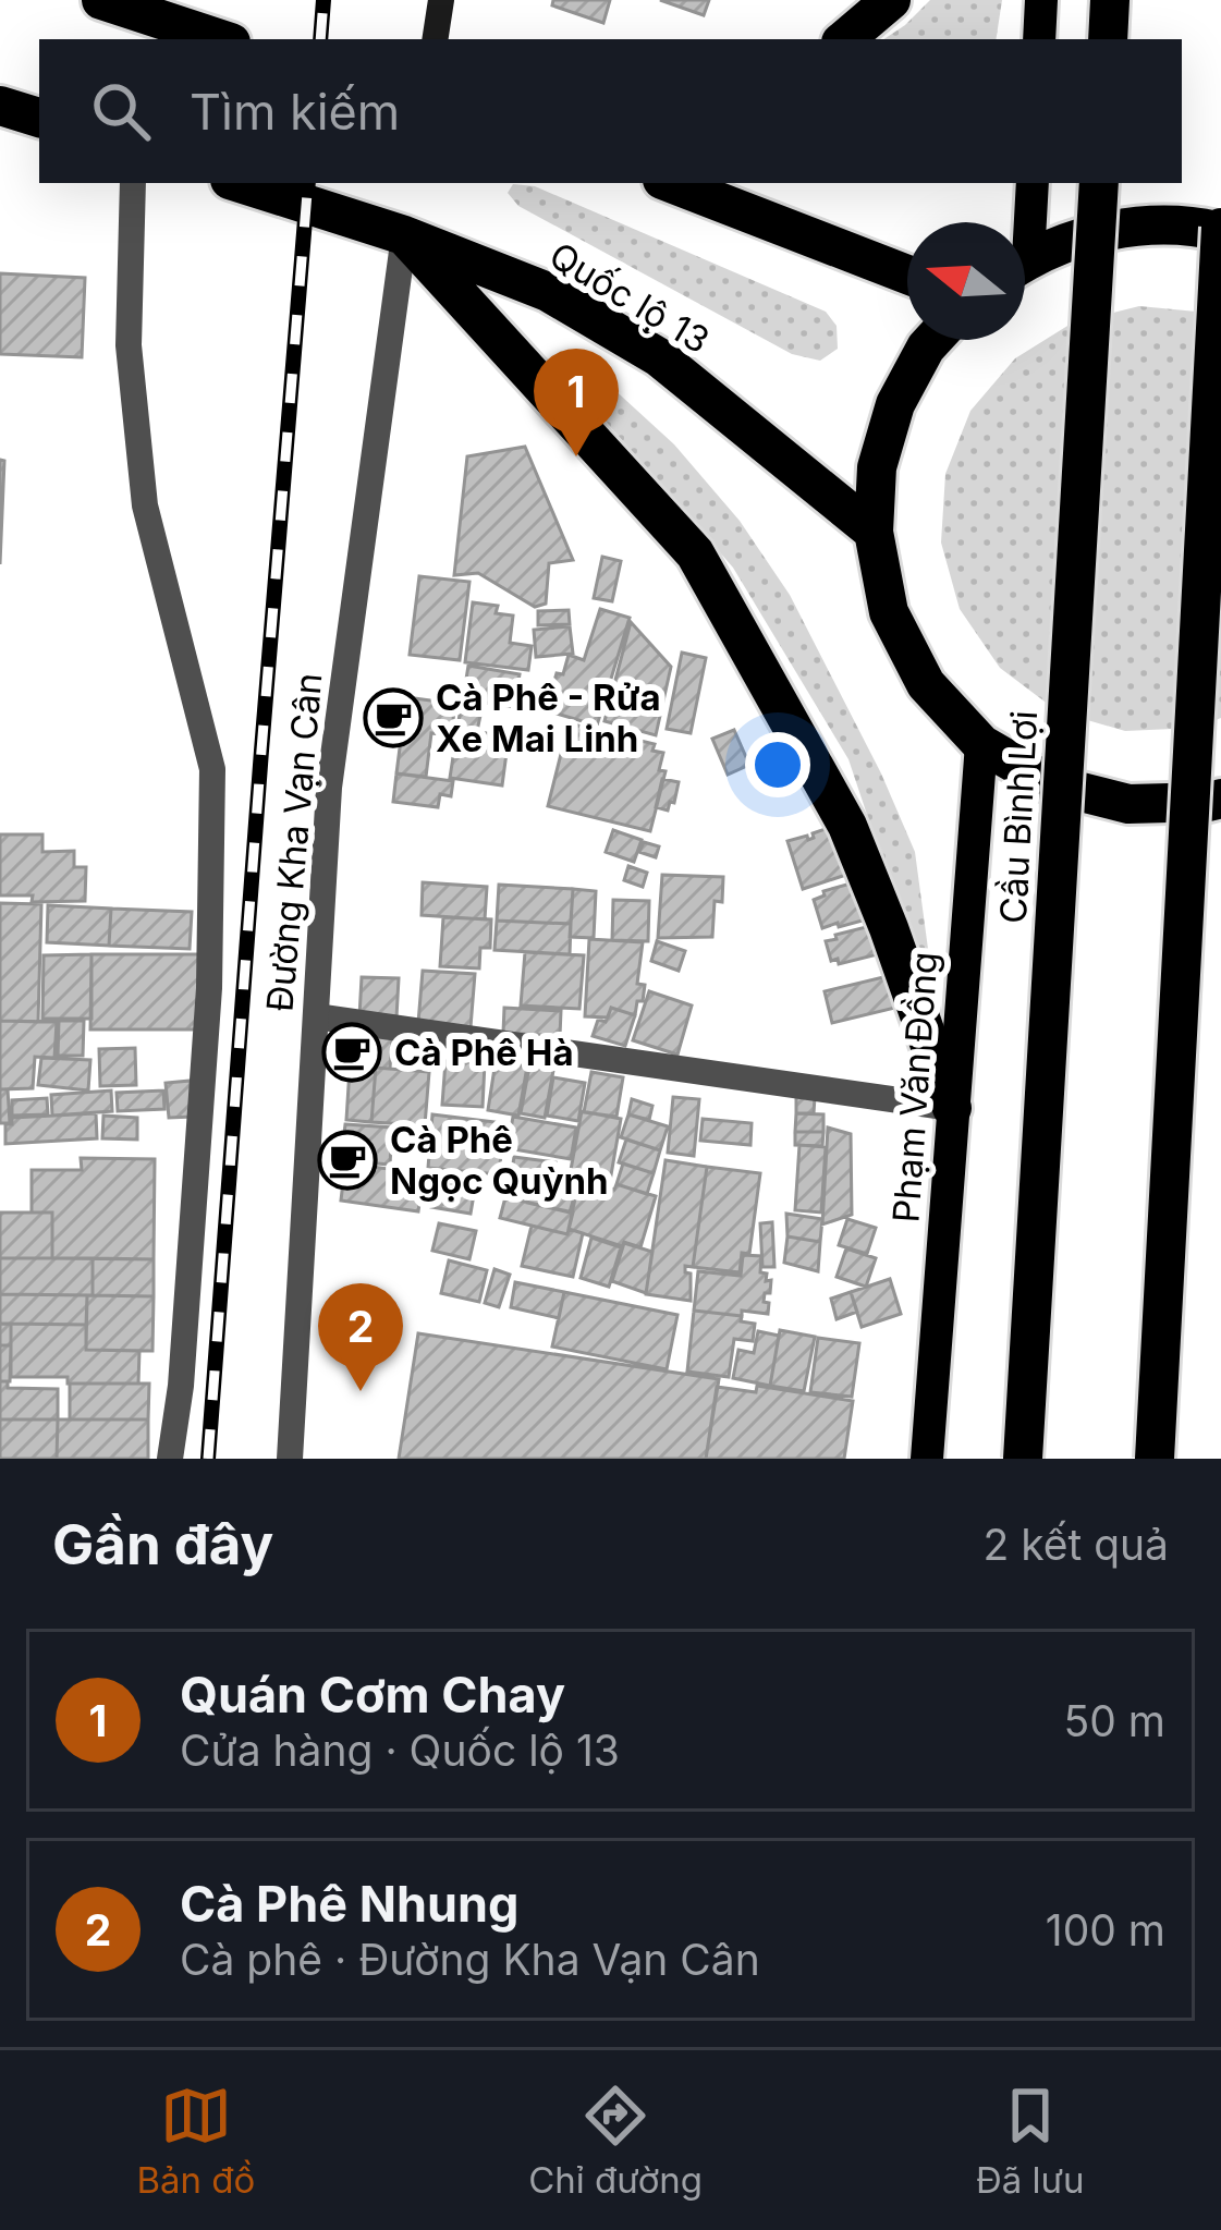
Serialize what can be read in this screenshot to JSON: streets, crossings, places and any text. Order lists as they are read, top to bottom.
{
  "streets": {
    "highway": ["Quốc lộ 13", "Cầu Bình Lợi"],
    "main road": ["Phạm Văn Đồng"],
    "street": ["Đường Kha Vạn Cân"]
  },
  "crossings": [
    ["Quốc lộ 13", "Đường Kha Vạn Cân"]
  ],
  "places": {
    "cafe": ["Cà Phê - Rửa Xe Mai Linh", "Cà Phê Hà", "Cà Phê Ngọc Quỳnh"]
  },
  "north": "left",
  "page": {
    "search": "Tìm kiếm",
    "pins": ["1", "2"],
    "heading": ["Gần đây", "2 kết quả"],
    "list": [
      {
        "mark": "1",
        "name": "Quán Cơm Chay",
        "note": "Cửa hàng · Quốc lộ 13",
        "value": "50 m"
      },
      {
        "mark": "2",
        "name": "Cà Phê Nhung",
        "note": "Cà phê · Đường Kha Vạn Cân",
        "value": "100 m"
      }
    ],
    "nav": ["Bản đồ", "Chỉ đường", "Đã lưu"]
  }
}
